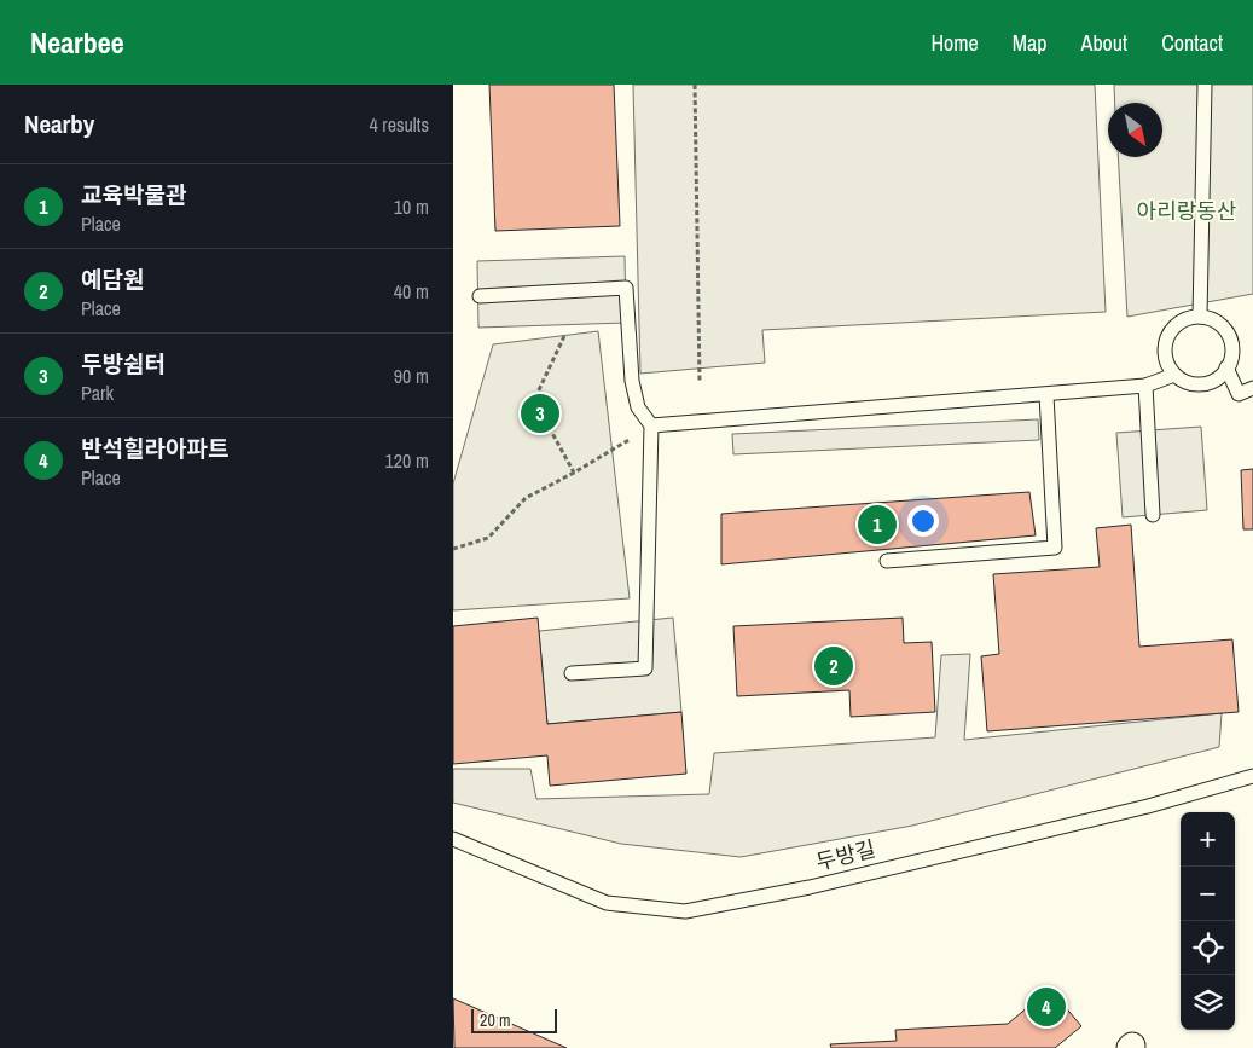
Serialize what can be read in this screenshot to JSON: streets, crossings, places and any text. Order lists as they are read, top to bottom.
{
  "streets": {
    "lane": ["두방길"]
  },
  "parks": ["아리랑동산"],
  "scale_bar": "20 m",
  "north": "bottom right",
  "page": {
    "header": "Nearbee",
    "nav": [
      "Home",
      "Map",
      "About",
      "Contact"
    ],
    "heading": ["Nearby", "4 results"],
    "list": [
      {
        "mark": "1",
        "name": "교육박물관",
        "note": "Place",
        "value": "10 m"
      },
      {
        "mark": "2",
        "name": "예담원",
        "note": "Place",
        "value": "40 m"
      },
      {
        "mark": "3",
        "name": "두방쉼터",
        "note": "Park",
        "value": "90 m"
      },
      {
        "mark": "4",
        "name": "반석힐라아파트",
        "note": "Place",
        "value": "120 m"
      }
    ],
    "pins": [
      "3",
      "1",
      "2",
      "4"
    ],
    "map_buttons": ["+", "−"],
    "scale": "20 m"
  }
}
